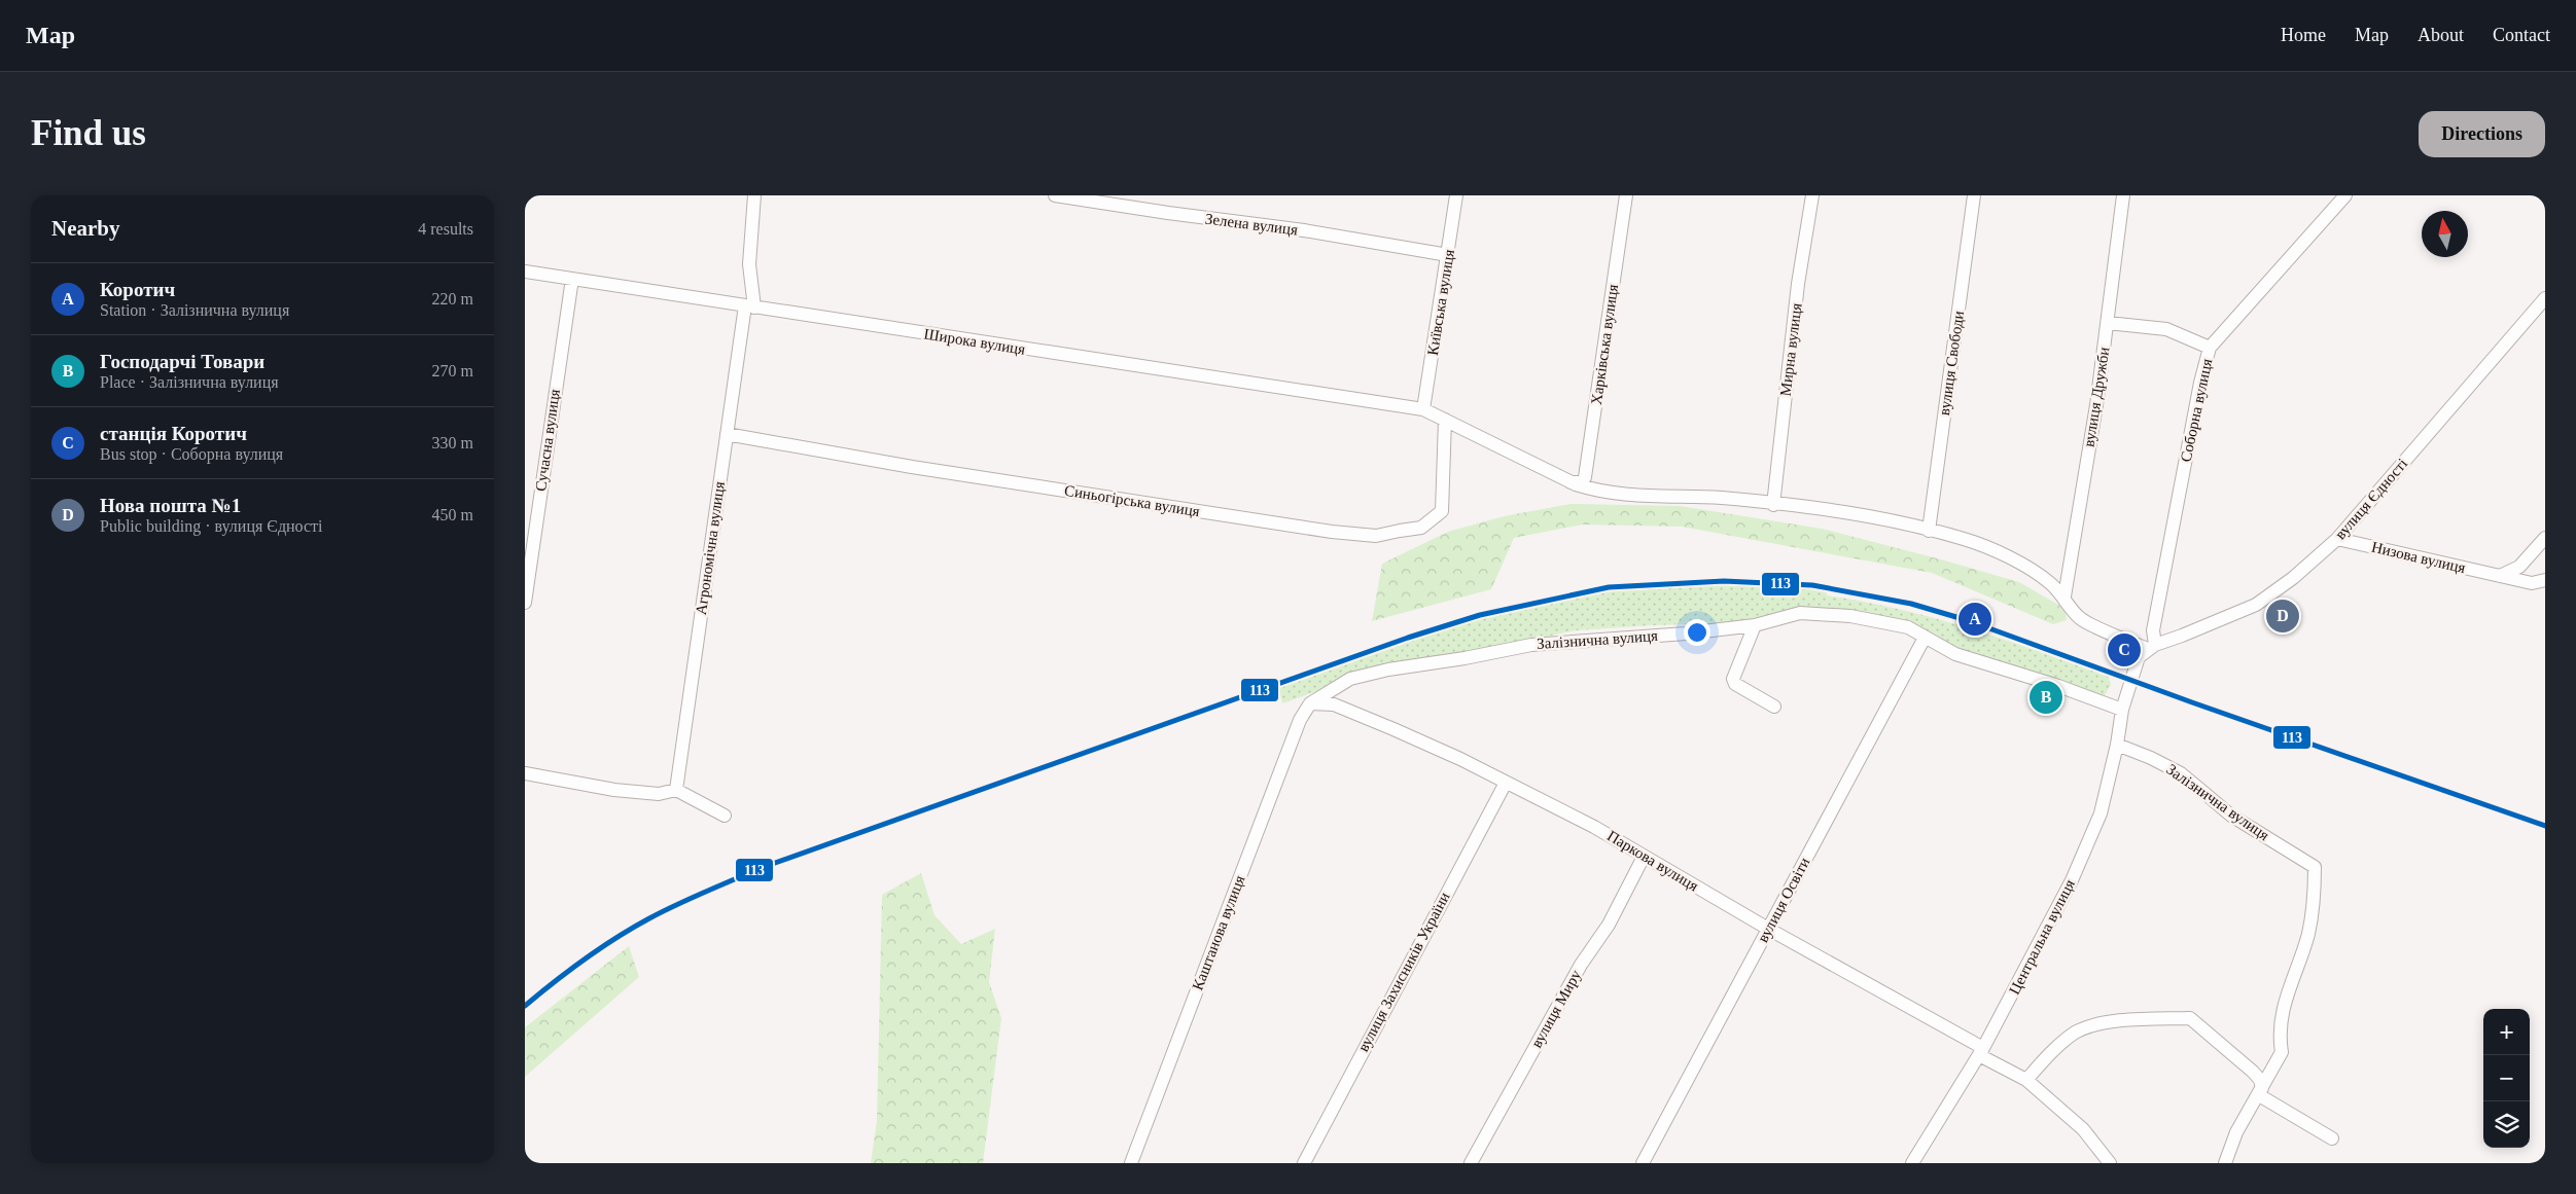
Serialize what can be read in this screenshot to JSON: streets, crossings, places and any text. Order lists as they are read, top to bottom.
{
  "streets": {
    "street": [
      "Зелена вулиця",
      "Київська вулиця",
      "Широка вулиця",
      "Харківська вулиця",
      "Мирна вулиця",
      "вулиця Свободи",
      "вулиця Дружби",
      "Соборна вулиця",
      "Сучасна вулиця",
      "вулиця Єдності",
      "Синьогірська вулиця",
      "Агрономічна вулиця",
      "Низова вулиця",
      "Залізнична вулиця",
      "Паркова вулиця",
      "вулиця Освіти",
      "Каштанова вулиця",
      "Центральна вулиця",
      "вулиця Захисників України",
      "вулиця Миру"
    ]
  },
  "crossings": [
    ["Зелена вулиця", "Київська вулиця"],
    ["Київська вулиця", "Широка вулиця"],
    ["Широка вулиця", "Харківська вулиця"],
    ["Широка вулиця", "Мирна вулиця"],
    ["Широка вулиця", "вулиця Свободи"],
    ["Широка вулиця", "вулиця Дружби"],
    ["Широка вулиця", "Соборна вулиця"],
    ["Широка вулиця", "Сучасна вулиця"],
    ["Широка вулиця", "вулиця Єдності"],
    ["Широка вулиця", "Синьогірська вулиця"],
    ["Широка вулиця", "Агрономічна вулиця"],
    ["Широка вулиця", "Центральна вулиця"],
    ["Соборна вулиця", "вулиця Єдності"],
    ["Соборна вулиця", "Центральна вулиця"],
    ["вулиця Єдності", "Низова вулиця"],
    ["вулиця Єдності", "Центральна вулиця"],
    ["Синьогірська вулиця", "Агрономічна вулиця"],
    ["Залізнична вулиця", "Паркова вулиця"],
    ["Залізнична вулиця", "вулиця Освіти"],
    ["Залізнична вулиця", "Каштанова вулиця"],
    ["Залізнична вулиця", "Центральна вулиця"],
    ["Паркова вулиця", "вулиця Освіти"],
    ["Паркова вулиця", "Каштанова вулиця"],
    ["Паркова вулиця", "Центральна вулиця"],
    ["Паркова вулиця", "вулиця Захисників України"],
    ["Паркова вулиця", "вулиця Миру"]
  ],
  "lines": ["transit line 113"],
  "north": "top",
  "page": {
    "header": "Map",
    "nav": [
      "Home",
      "Map",
      "About",
      "Contact"
    ],
    "buttons": "Directions",
    "title": "Find us",
    "heading": ["Nearby", "4 results"],
    "list": [
      {
        "mark": "A",
        "name": "Коротич",
        "note": "Station · Залізнична вулиця",
        "value": "220 m"
      },
      {
        "mark": "B",
        "name": "Господарчі Товари",
        "note": "Place · Залізнична вулиця",
        "value": "270 m"
      },
      {
        "mark": "C",
        "name": "станція Коротич",
        "note": "Bus stop · Соборна вулиця",
        "value": "330 m"
      },
      {
        "mark": "D",
        "name": "Нова пошта №1",
        "note": "Public building · вулиця Єдності",
        "value": "450 m"
      }
    ],
    "pins": [
      "D",
      "A",
      "C",
      "B"
    ],
    "map_buttons": ["+", "−"]
  }
}
